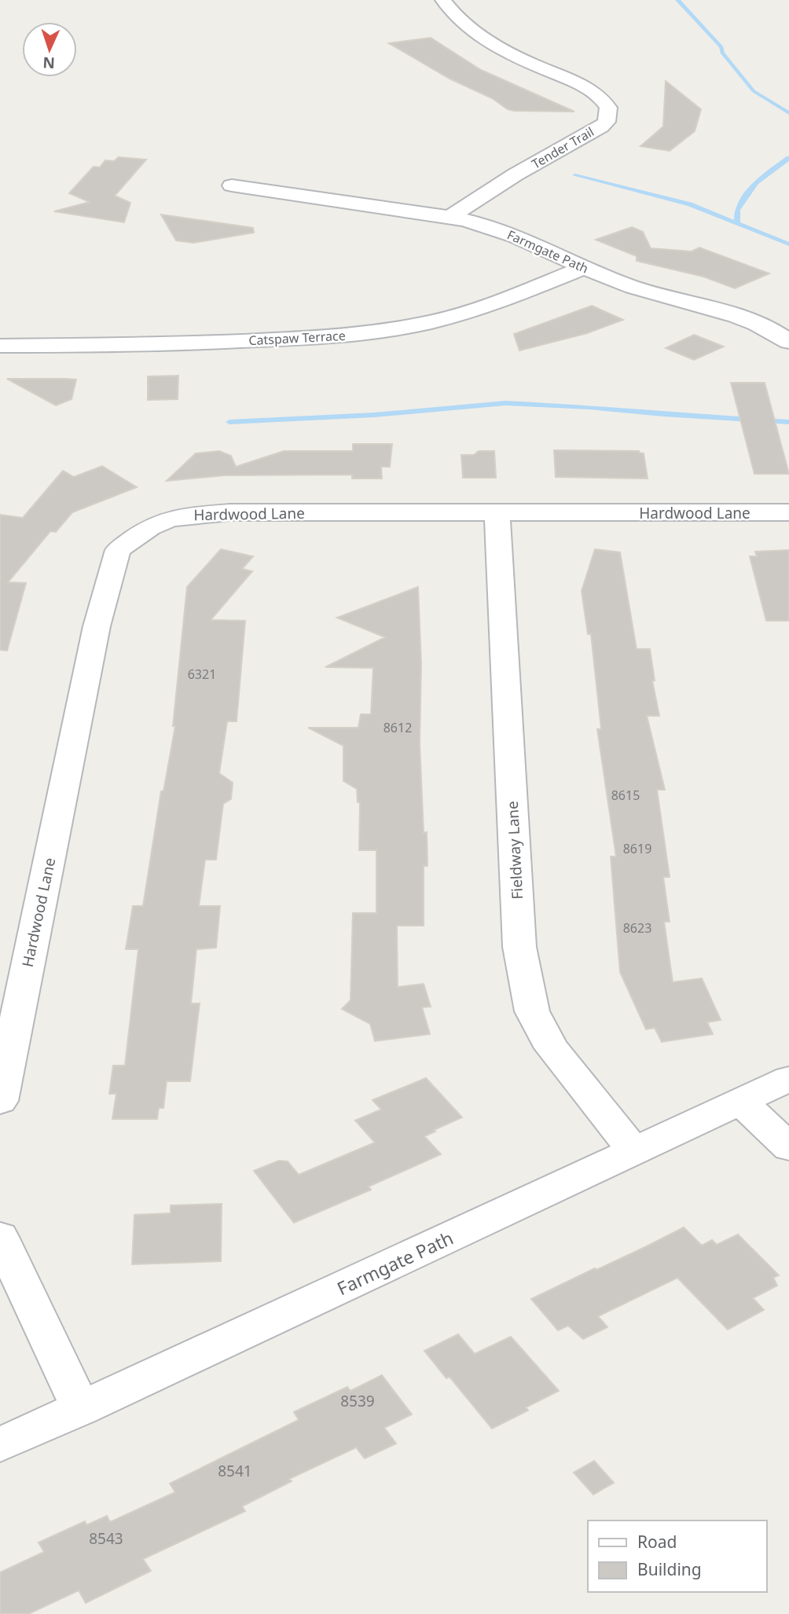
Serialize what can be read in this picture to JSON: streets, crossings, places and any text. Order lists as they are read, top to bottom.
{
  "streets": {
    "street": [
      "Tender Trail",
      "Farmgate Path",
      "Catspaw Terrace",
      "Hardwood Lane",
      "Fieldway Lane"
    ]
  },
  "crossings": [
    ["Tender Trail", "Farmgate Path"],
    ["Farmgate Path", "Catspaw Terrace"],
    ["Farmgate Path", "Fieldway Lane"],
    ["Hardwood Lane", "Fieldway Lane"]
  ],
  "house_numbers": [
    "6321",
    "8612",
    "8615",
    "8619",
    "8623",
    "8539",
    "8541",
    "8543"
  ],
  "legend": ["Road", "Building"],
  "north": "bottom"
}
